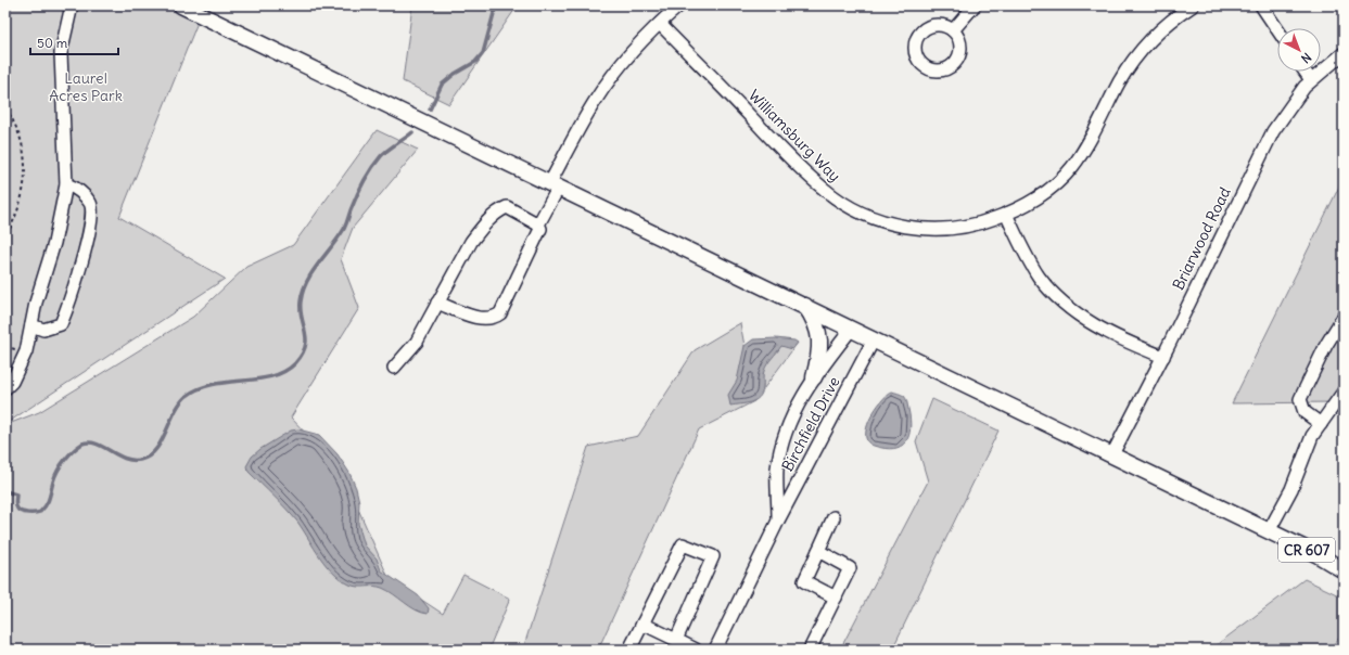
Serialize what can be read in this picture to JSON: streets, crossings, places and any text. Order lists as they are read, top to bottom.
{
  "streets": {
    "main road": ["CR 607"],
    "street": ["Williamsburg Way", "Briarwood Road", "Birchfield Drive"]
  },
  "parks": ["Laurel Acres Park"],
  "scale_bar": "50 m",
  "north": "bottom right"
}
